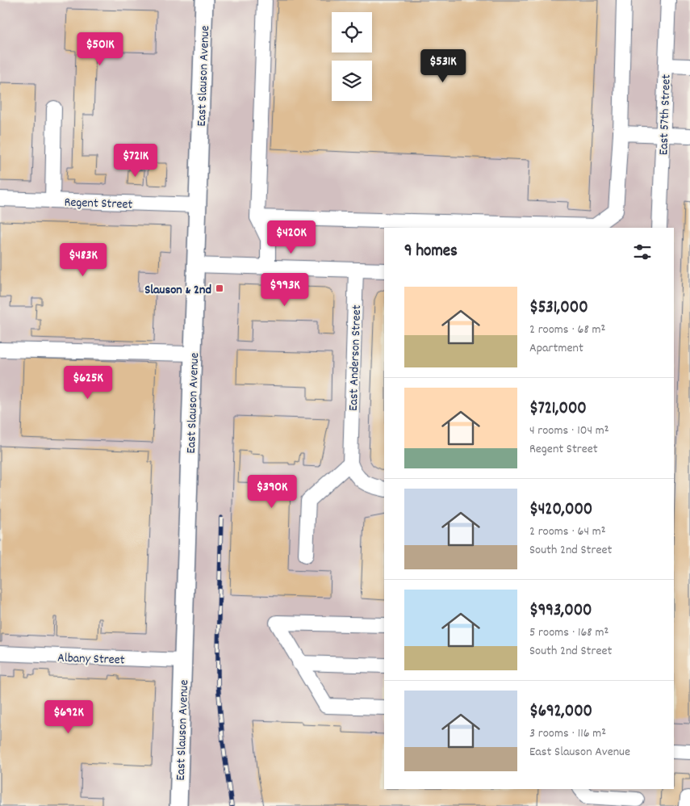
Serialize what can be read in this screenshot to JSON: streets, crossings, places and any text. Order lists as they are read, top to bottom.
{
  "streets": {
    "main road": ["East Slauson Avenue"],
    "street": [
      "East 57th Street",
      "Regent Street",
      "East Anderson Street",
      "Albany Street"
    ]
  },
  "crossings": [
    ["East Slauson Avenue", "Regent Street"],
    ["East Slauson Avenue", "Albany Street"]
  ],
  "places": {
    "transit": ["Slauson & 2nd"]
  },
  "page": {
    "price": [
      "$501K",
      "$531K",
      "$721K",
      "$420K",
      "$483K",
      "$993K",
      "$625K",
      "$390K",
      "$692K"
    ],
    "heading": "9 homes",
    "list": [
      {
        "name": "$531,000",
        "note": "2 rooms · 68 m² · Apartment"
      },
      {
        "name": "$721,000",
        "note": "4 rooms · 104 m² · Regent Street"
      },
      {
        "name": "$420,000",
        "note": "2 rooms · 64 m² · South 2nd Street"
      },
      {
        "name": "$993,000",
        "note": "5 rooms · 168 m² · South 2nd Street"
      },
      {
        "name": "$692,000",
        "note": "3 rooms · 116 m² · East Slauson Avenue"
      }
    ]
  }
}
